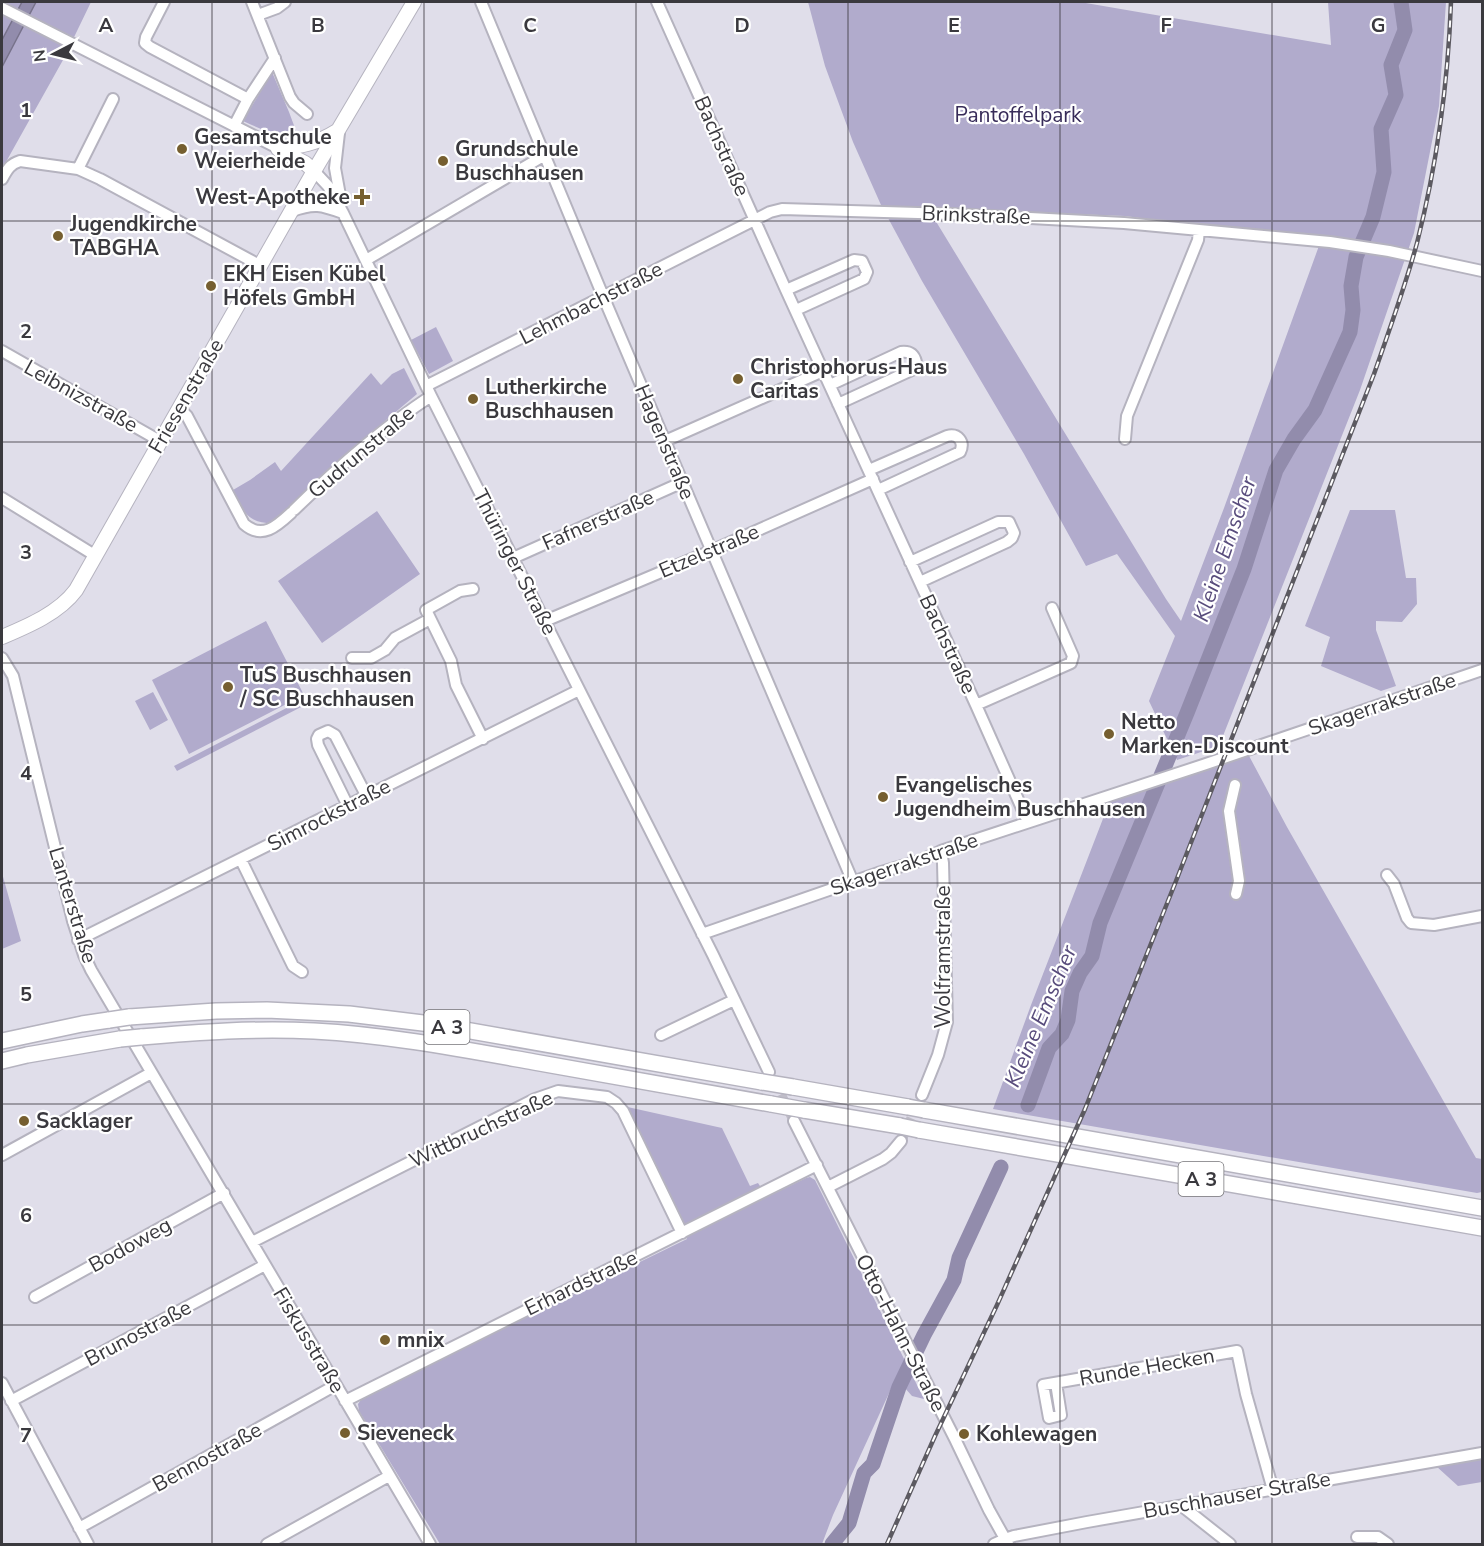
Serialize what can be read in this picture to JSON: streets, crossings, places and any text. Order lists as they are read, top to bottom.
{
  "streets": {
    "highway": ["A 3"],
    "main road": ["Friesenstraße"],
    "street": [
      "Bachstraße",
      "Brinkstraße",
      "Lehmbachstraße",
      "Leibnizstraße",
      "Hagenstraße",
      "Gudrunstraße",
      "Fafnerstraße",
      "Etzelstraße",
      "Thüringer Straße",
      "Skagerrakstraße",
      "Simrockstraße",
      "Lanterstraße",
      "Wolframstraße",
      "Wittbruchstraße",
      "Bodoweg",
      "Erhardstraße",
      "Brunostraße",
      "Otto-Hahn-Straße",
      "Fiskusstraße",
      "Runde Hecken",
      "Bennostraße",
      "Buschhauser Straße"
    ]
  },
  "crossings": [
    ["Bachstraße", "Brinkstraße"],
    ["Bachstraße", "Lehmbachstraße"],
    ["Bachstraße", "Etzelstraße"],
    ["Bachstraße", "Skagerrakstraße"],
    ["Brinkstraße", "Lehmbachstraße"],
    ["Lehmbachstraße", "Hagenstraße"],
    ["Lehmbachstraße", "Gudrunstraße"],
    ["Lehmbachstraße", "Thüringer Straße"],
    ["Leibnizstraße", "Friesenstraße"],
    ["Friesenstraße", "Gudrunstraße"],
    ["Friesenstraße", "Thüringer Straße"],
    ["Hagenstraße", "Fafnerstraße"],
    ["Hagenstraße", "Etzelstraße"],
    ["Hagenstraße", "Skagerrakstraße"],
    ["Gudrunstraße", "Thüringer Straße"],
    ["Fafnerstraße", "Thüringer Straße"],
    ["Etzelstraße", "Thüringer Straße"],
    ["Thüringer Straße", "Skagerrakstraße"],
    ["Thüringer Straße", "Simrockstraße"],
    ["Skagerrakstraße", "Wolframstraße"],
    ["Simrockstraße", "Lanterstraße"],
    ["Lanterstraße", "Fiskusstraße"],
    ["A 3", "Otto-Hahn-Straße"],
    ["Wittbruchstraße", "Erhardstraße"],
    ["Wittbruchstraße", "Fiskusstraße"],
    ["Bodoweg", "Fiskusstraße"],
    ["Erhardstraße", "Otto-Hahn-Straße"],
    ["Erhardstraße", "Fiskusstraße"],
    ["Brunostraße", "Fiskusstraße"],
    ["Otto-Hahn-Straße", "Buschhauser Straße"],
    ["Fiskusstraße", "Bennostraße"],
    ["Runde Hecken", "Buschhauser Straße"]
  ],
  "water": ["Kleine Emscher"],
  "parks": ["Pantoffelpark"],
  "places": {
    "other": [
      "Gesamtschule Weierheide",
      "Grundschule Buschhausen",
      "Jugendkirche TABGHA",
      "EKH Eisen Kübel Höfels GmbH",
      "Christophorus-Haus Caritas",
      "Lutherkirche Buschhausen",
      "TuS Buschhausen / SC Buschhausen",
      "Netto Marken-Discount",
      "Evangelisches Jugendheim Buschhausen",
      "Sacklager",
      "mnix",
      "Sieveneck",
      "Kohlewagen"
    ],
    "health": ["West-Apotheke"]
  },
  "north": "left",
  "grid": {
    "columns": [
      "A",
      "B",
      "C",
      "D",
      "E",
      "F",
      "G"
    ],
    "rows": [
      "1",
      "2",
      "3",
      "4",
      "5",
      "6",
      "7"
    ]
  }
}
